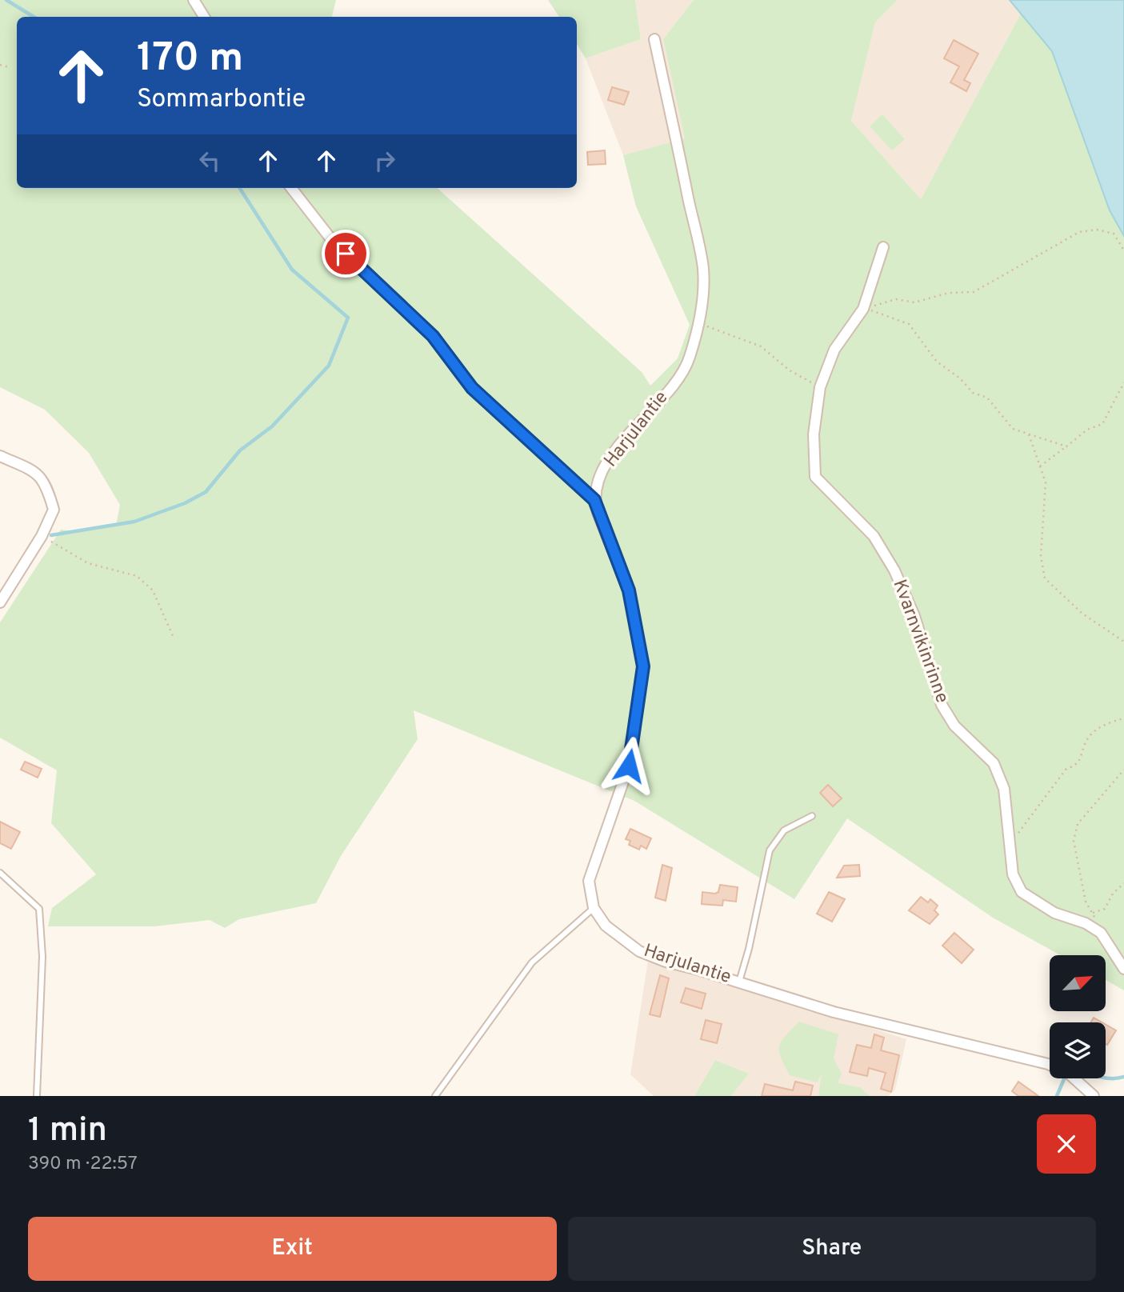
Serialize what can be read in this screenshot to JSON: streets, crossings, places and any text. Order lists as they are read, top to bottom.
{
  "streets": {
    "street": ["Harjulantie", "Kvarnvikinrinne"]
  },
  "north": "top right",
  "page": {
    "turn": ["170 m", "Sommarbontie"],
    "heading": ["1 min", "390 m · 22:57"],
    "buttons": ["Exit", "Share"]
  }
}
